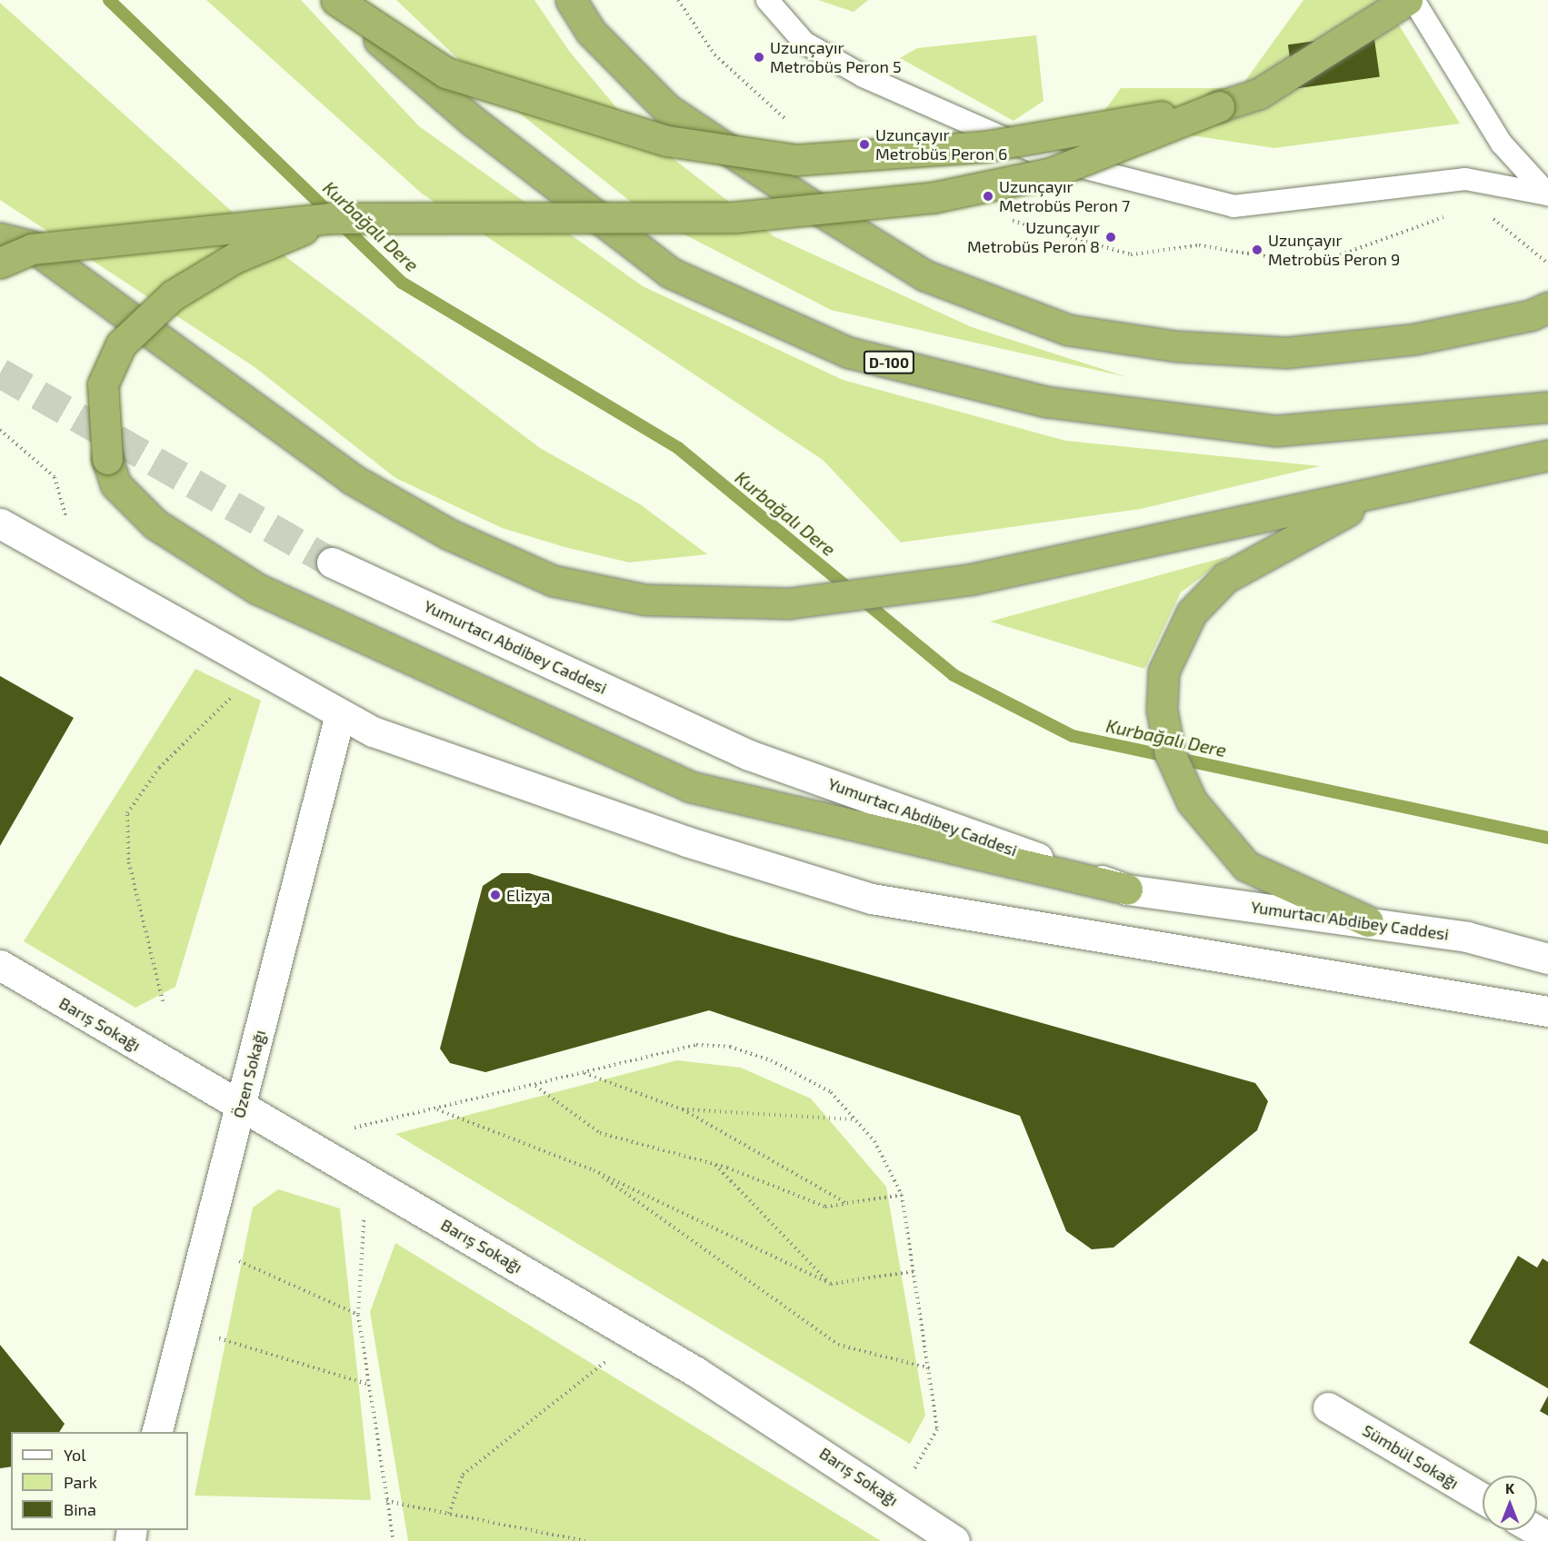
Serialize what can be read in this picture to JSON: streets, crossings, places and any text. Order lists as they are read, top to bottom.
{
  "streets": {
    "highway": ["D-100"],
    "main road": [
      "Yumurtacı Abdibey Caddesi",
      "Barış Sokağı",
      "Özen Sokağı",
      "Sümbül Sokağı"
    ]
  },
  "crossings": [
    ["Barış Sokağı", "Özen Sokağı"]
  ],
  "water": ["Kurbağalı Dere"],
  "places": [
    "Uzunçayır Metrobüs Peron 5",
    "Uzunçayır Metrobüs Peron 6",
    "Uzunçayır Metrobüs Peron 7",
    "Uzunçayır Metrobüs Peron 8",
    "Uzunçayır Metrobüs Peron 9",
    "Elizya"
  ],
  "legend": ["Yol", "Park", "Bina"],
  "north": "top"
}
